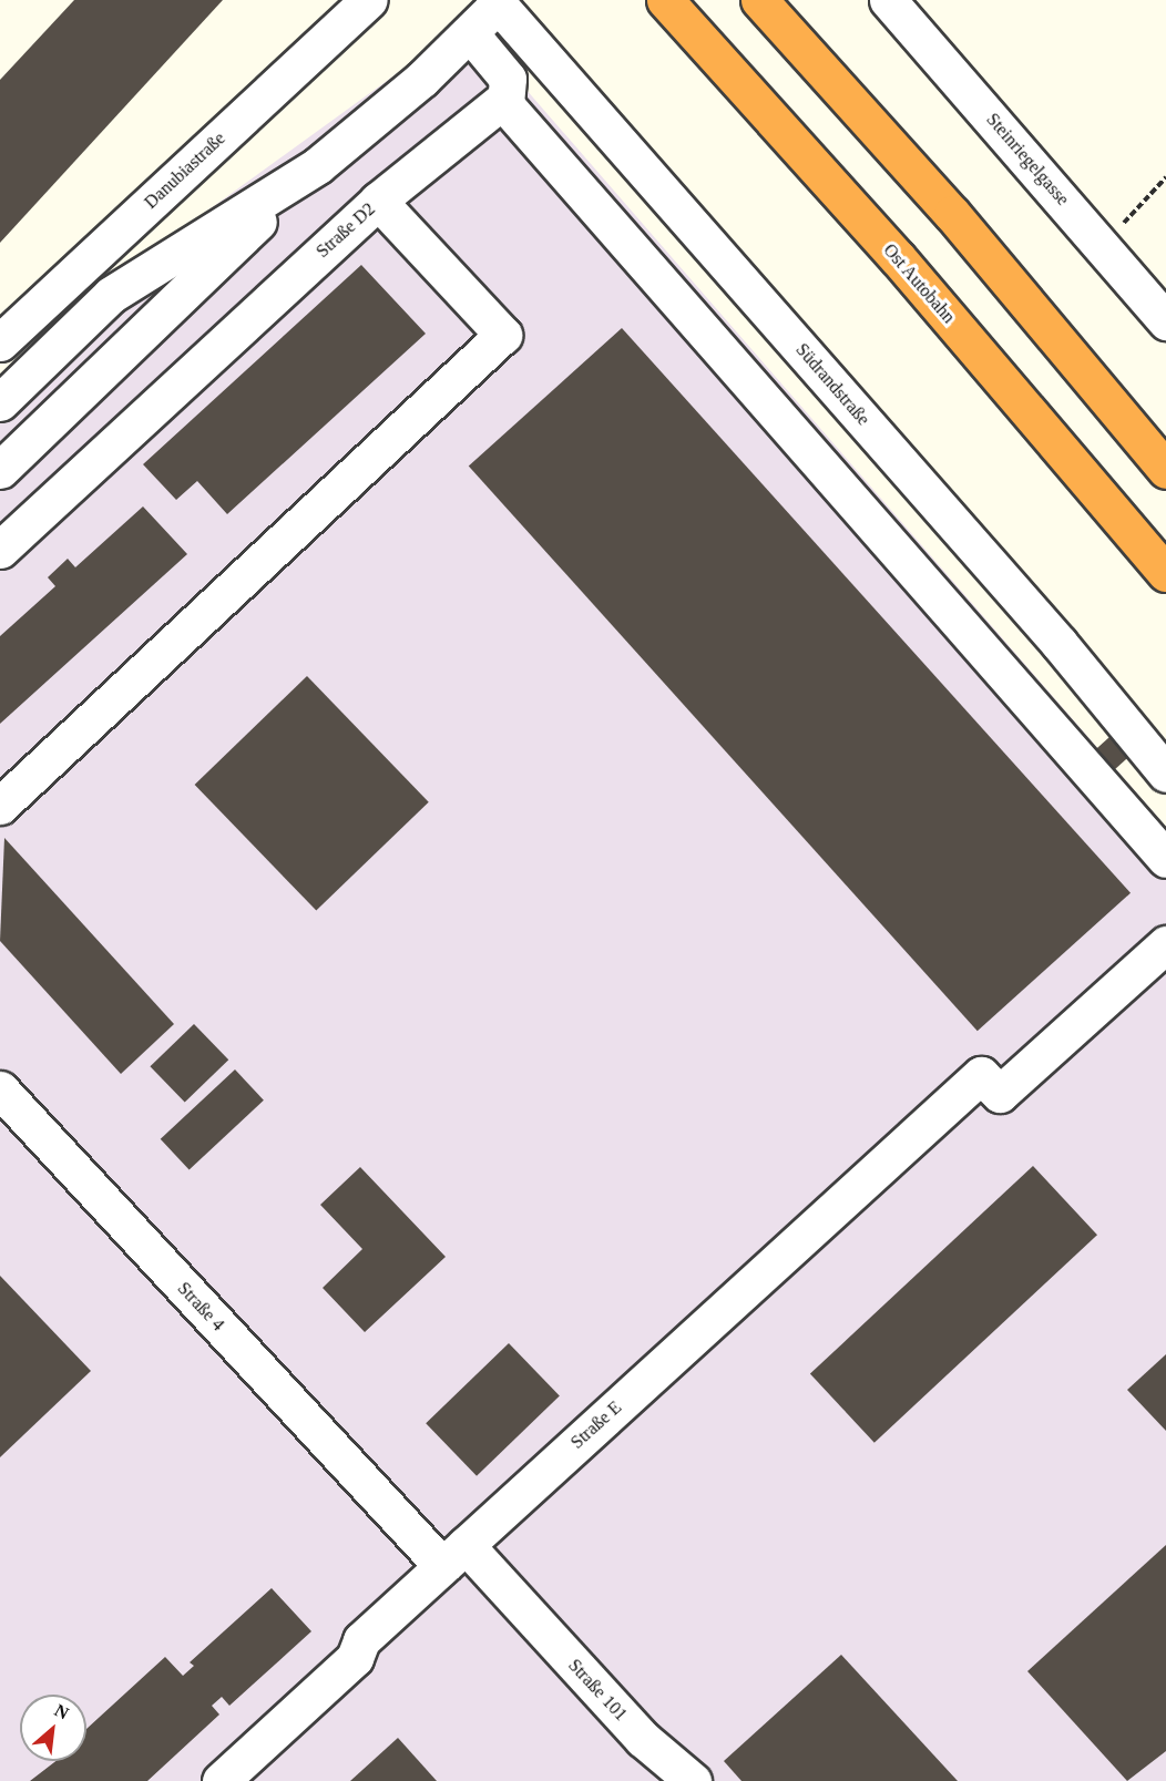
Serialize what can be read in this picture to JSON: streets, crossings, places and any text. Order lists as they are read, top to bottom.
{
  "streets": {
    "highway": ["Ost Autobahn"],
    "street": [
      "Steinriegelgasse",
      "Danubiastraße",
      "Straße D2",
      "Südrandstraße",
      "Straße 4",
      "Straße E",
      "Straße 101"
    ]
  },
  "crossings": [
    ["Straße 4", "Straße E"],
    ["Straße 4", "Straße 101"],
    ["Straße E", "Straße 101"]
  ],
  "north": "top right"
}
